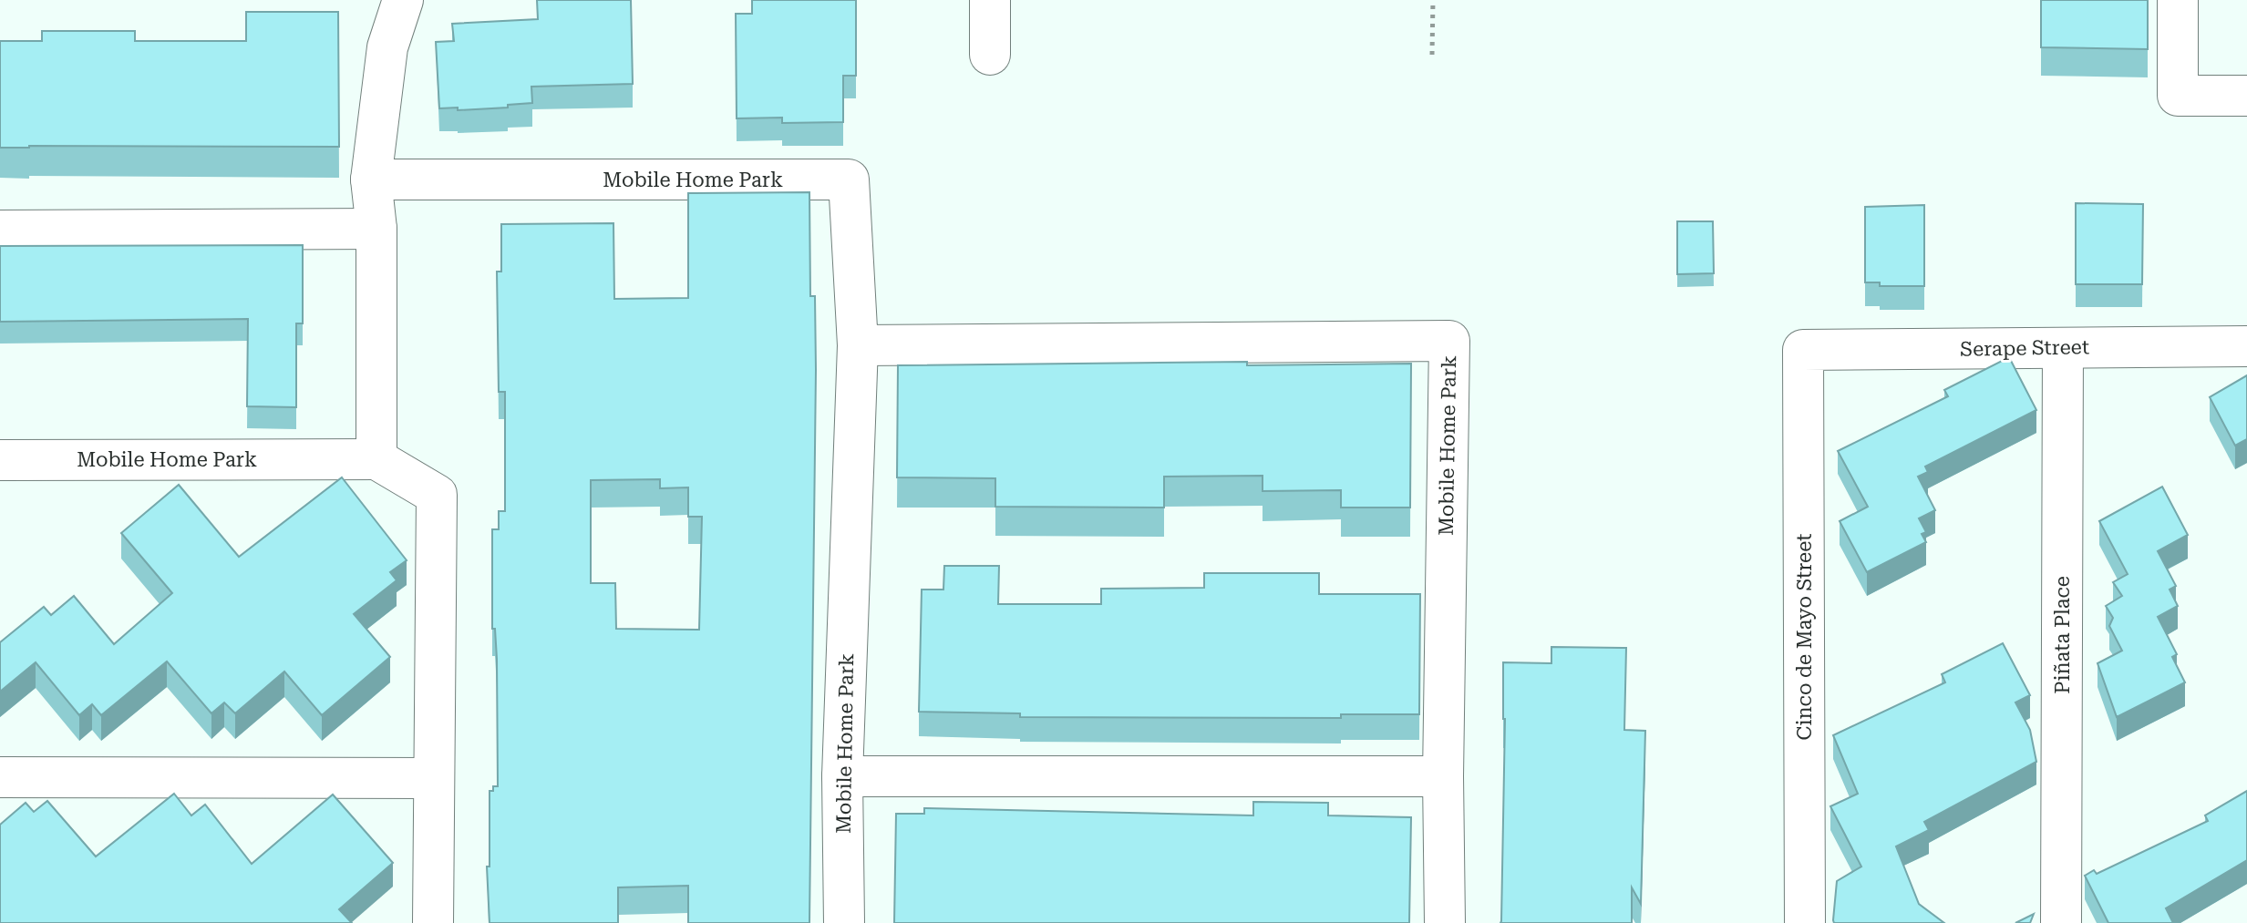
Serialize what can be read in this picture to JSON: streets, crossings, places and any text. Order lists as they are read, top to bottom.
{
  "streets": {
    "street": [
      "Mobile Home Park",
      "Serape Street",
      "Piñata Place",
      "Cinco de Mayo Street"
    ]
  },
  "crossings": [
    ["Serape Street", "Piñata Place"],
    ["Serape Street", "Cinco de Mayo Street"]
  ]
}
